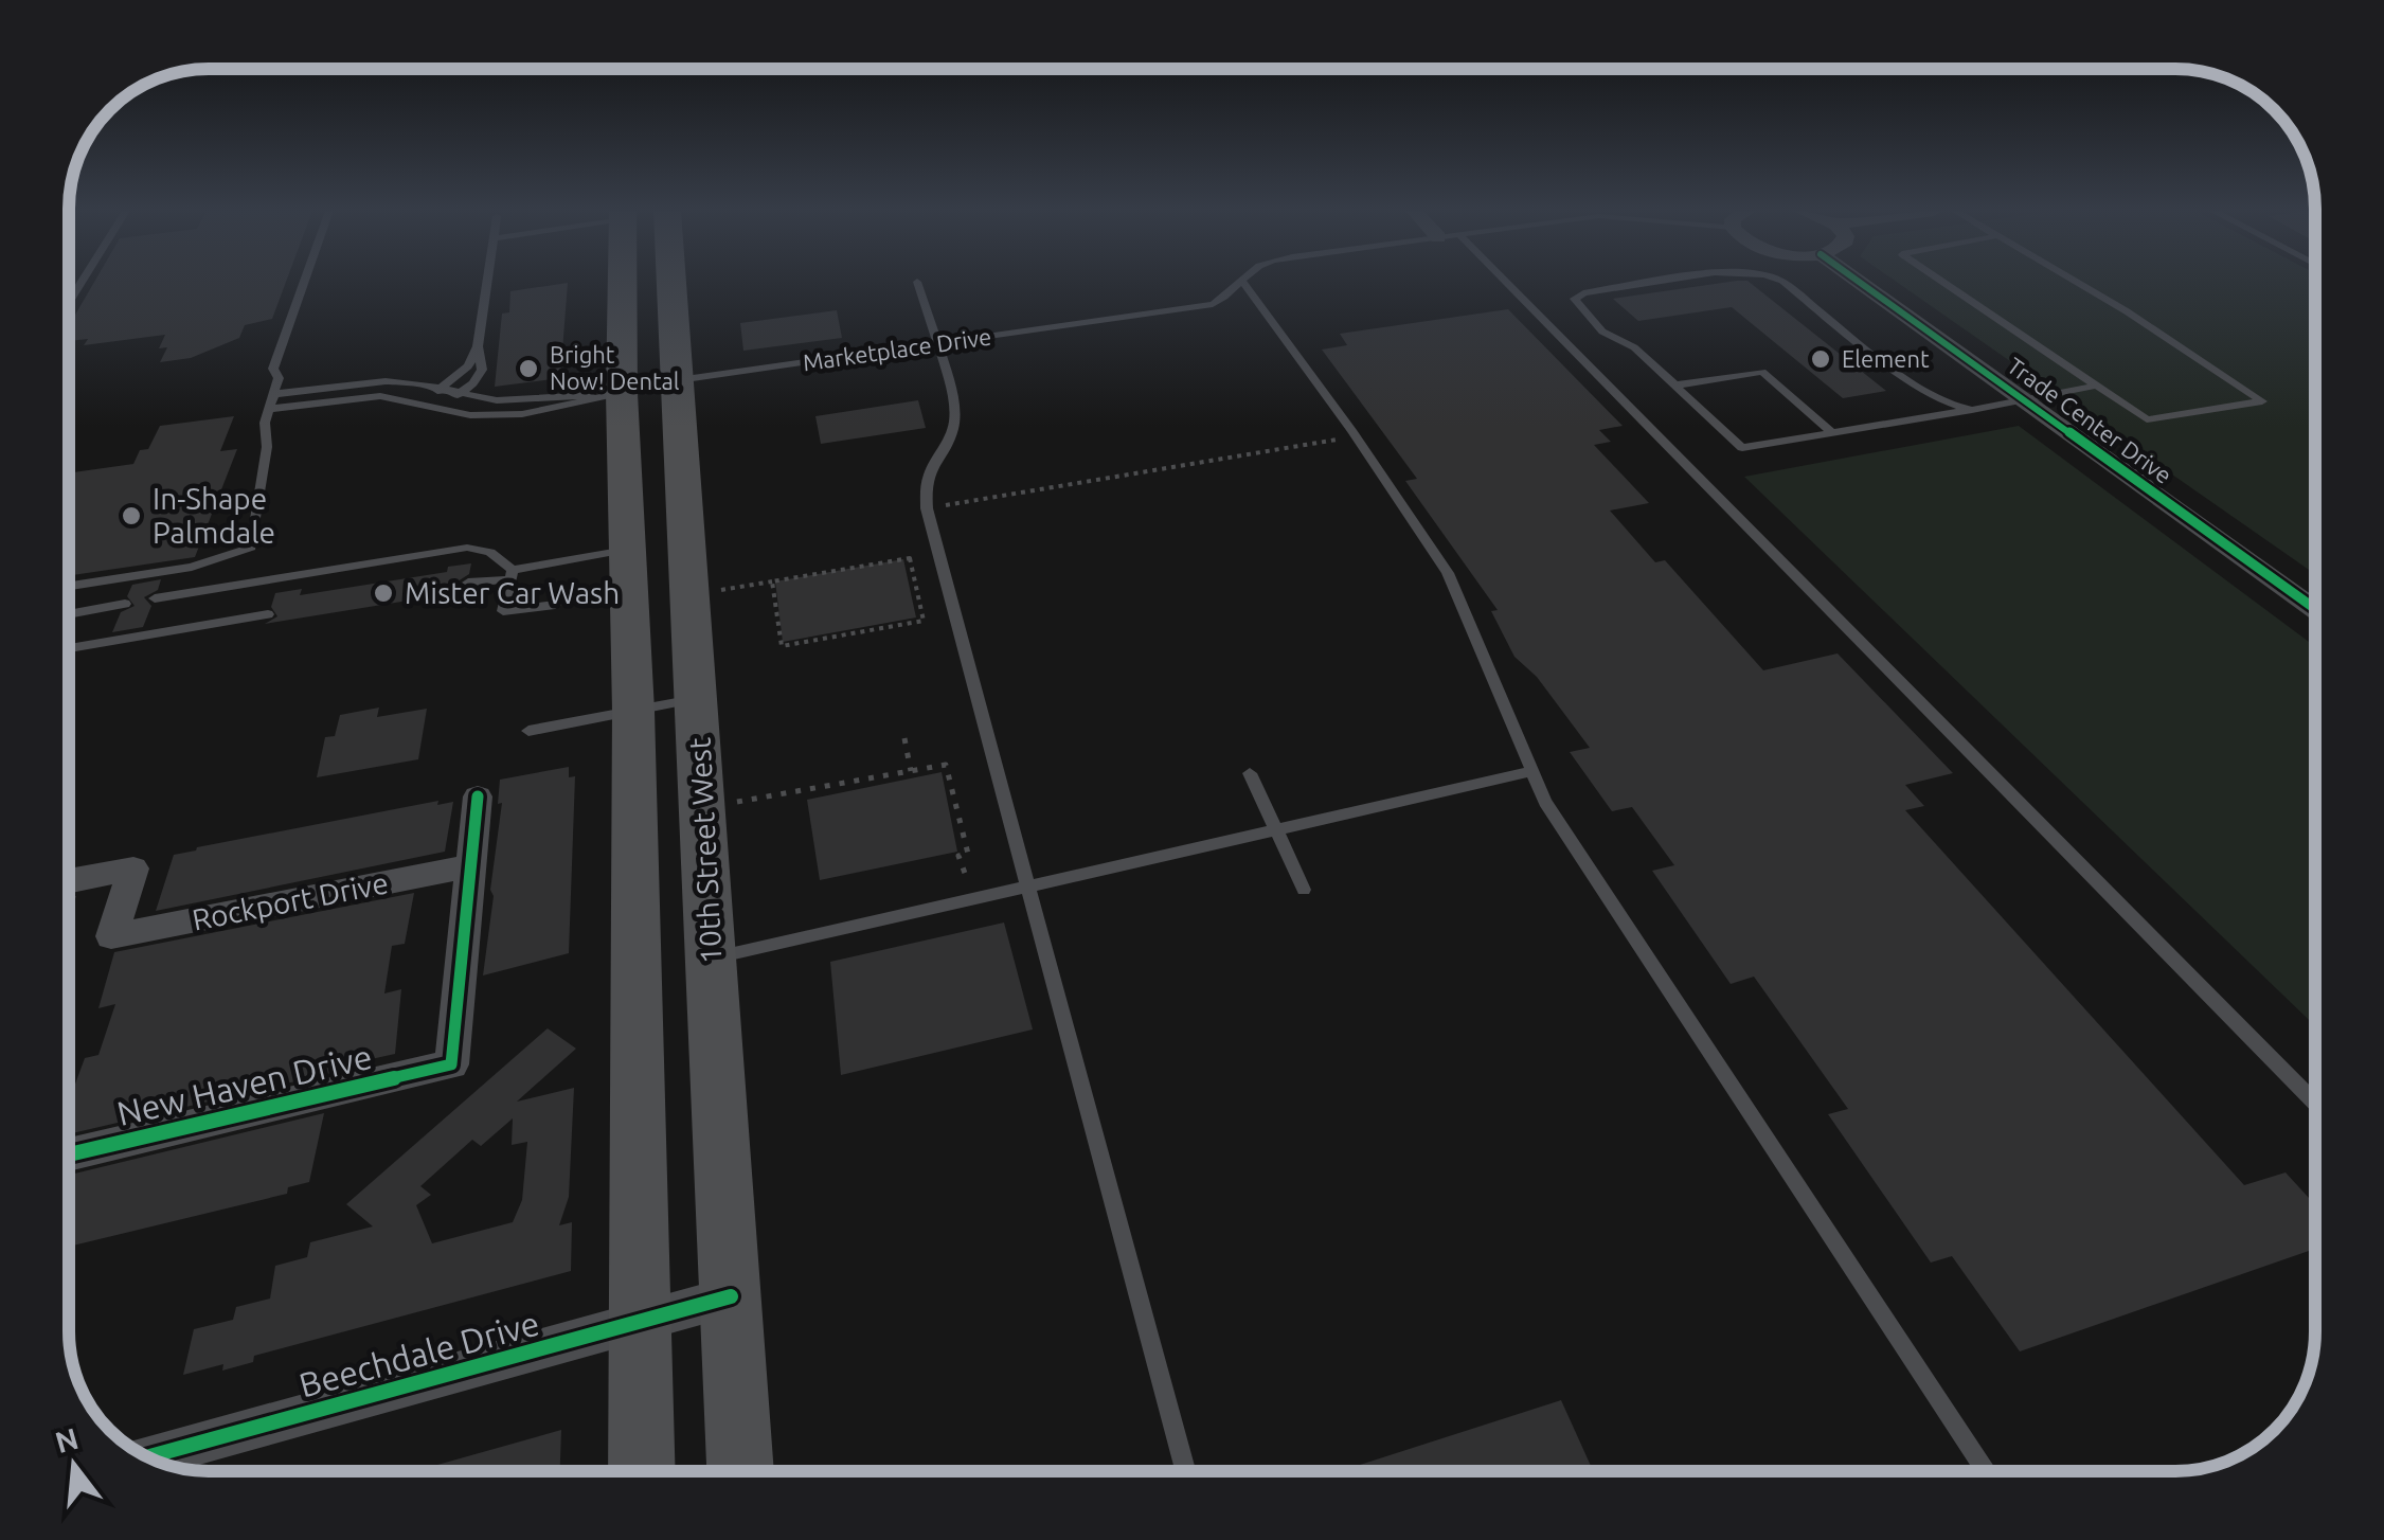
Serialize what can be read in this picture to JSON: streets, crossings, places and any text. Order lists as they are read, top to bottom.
{
  "streets": {
    "main road": ["10th Street West"],
    "street": [
      "Trade Center Drive",
      "Rockport Drive",
      "New Haven Drive",
      "Beechdale Drive"
    ],
    "lane": ["Marketplace Drive"]
  },
  "crossings": [
    ["Marketplace Drive", "10th Street West"],
    ["10th Street West", "Beechdale Drive"],
    ["Rockport Drive", "New Haven Drive"]
  ],
  "places": [
    "Element",
    "Bright Now! Dental",
    "In-Shape Palmdale",
    "Mister Car Wash"
  ],
  "north": "top"
}
